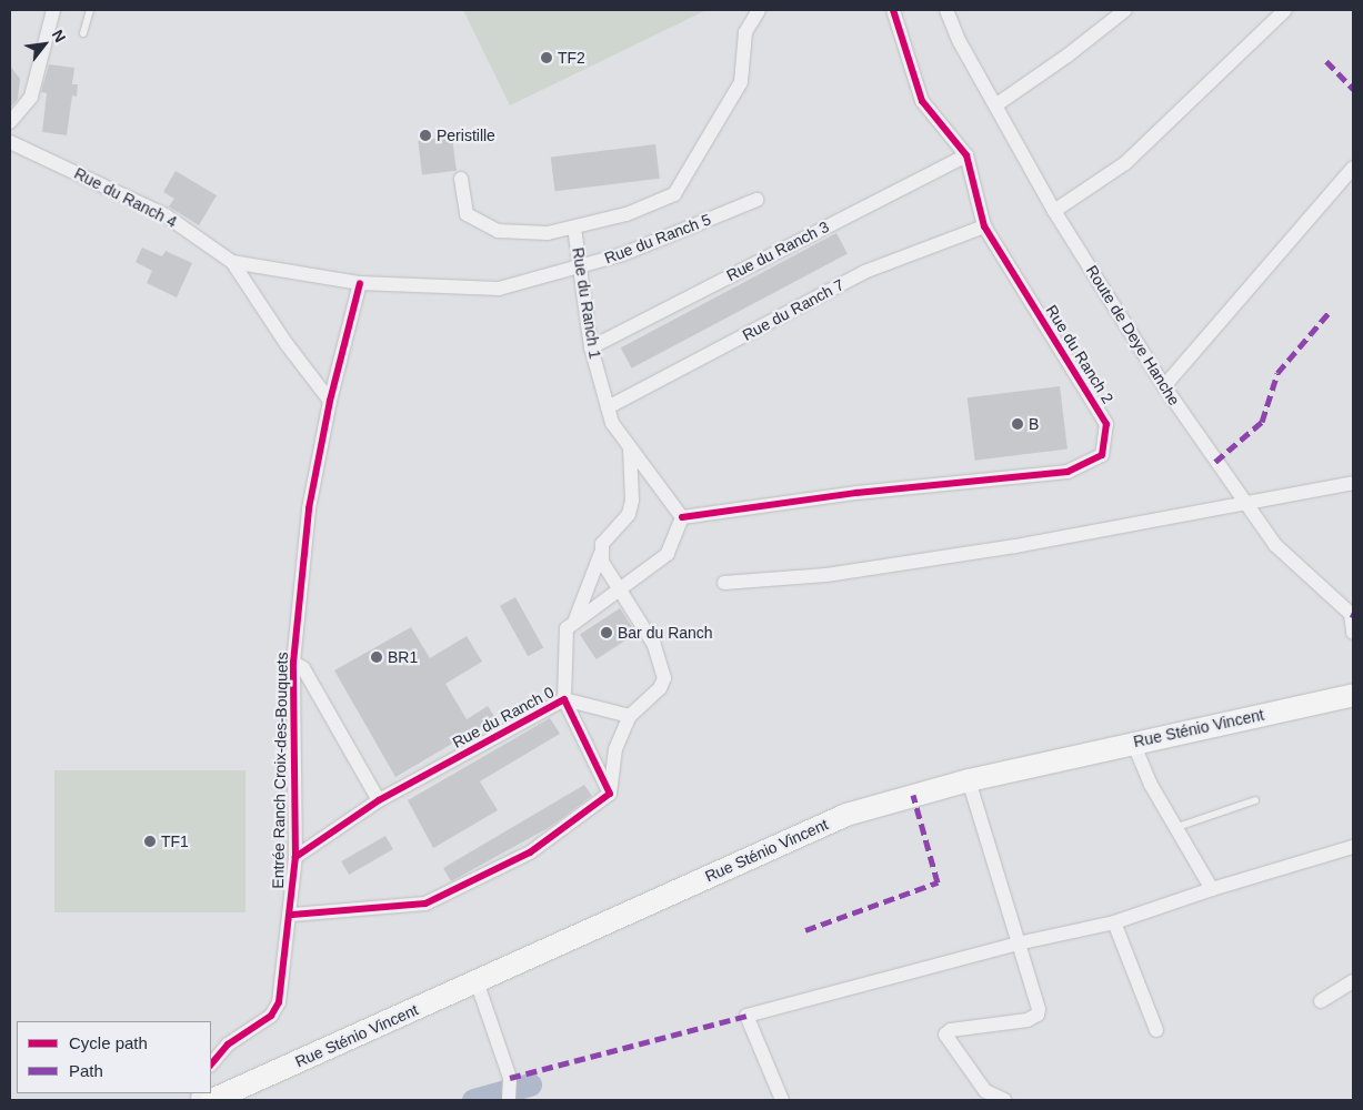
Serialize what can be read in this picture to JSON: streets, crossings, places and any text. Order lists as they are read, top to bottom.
{
  "streets": {
    "main road": ["Rue Sténio Vincent"],
    "street": [
      "Rue du Ranch 4",
      "Rue du Ranch 5",
      "Rue du Ranch 3",
      "Rue du Ranch 1",
      "Rue du Ranch 7",
      "Route de Deye Hanche",
      "Rue du Ranch 2",
      "Rue du Ranch 0",
      "Entrée Ranch Croix-des-Bouquets"
    ]
  },
  "crossings": [
    ["Rue du Ranch 4", "Rue du Ranch 5"],
    ["Rue du Ranch 4", "Entrée Ranch Croix-des-Bouquets"],
    ["Rue du Ranch 5", "Rue du Ranch 1"],
    ["Rue du Ranch 5", "Entrée Ranch Croix-des-Bouquets"],
    ["Rue du Ranch 3", "Rue du Ranch 1"],
    ["Rue du Ranch 3", "Rue du Ranch 2"],
    ["Rue du Ranch 1", "Rue du Ranch 7"],
    ["Rue du Ranch 1", "Rue du Ranch 2"],
    ["Rue du Ranch 7", "Rue du Ranch 2"],
    ["Rue du Ranch 0", "Entrée Ranch Croix-des-Bouquets"]
  ],
  "places": [
    "TF2",
    "Peristille",
    "B",
    "Bar du Ranch",
    "BR1",
    "TF1"
  ],
  "legend": ["Cycle path", "Path"],
  "north": "top right"
}
